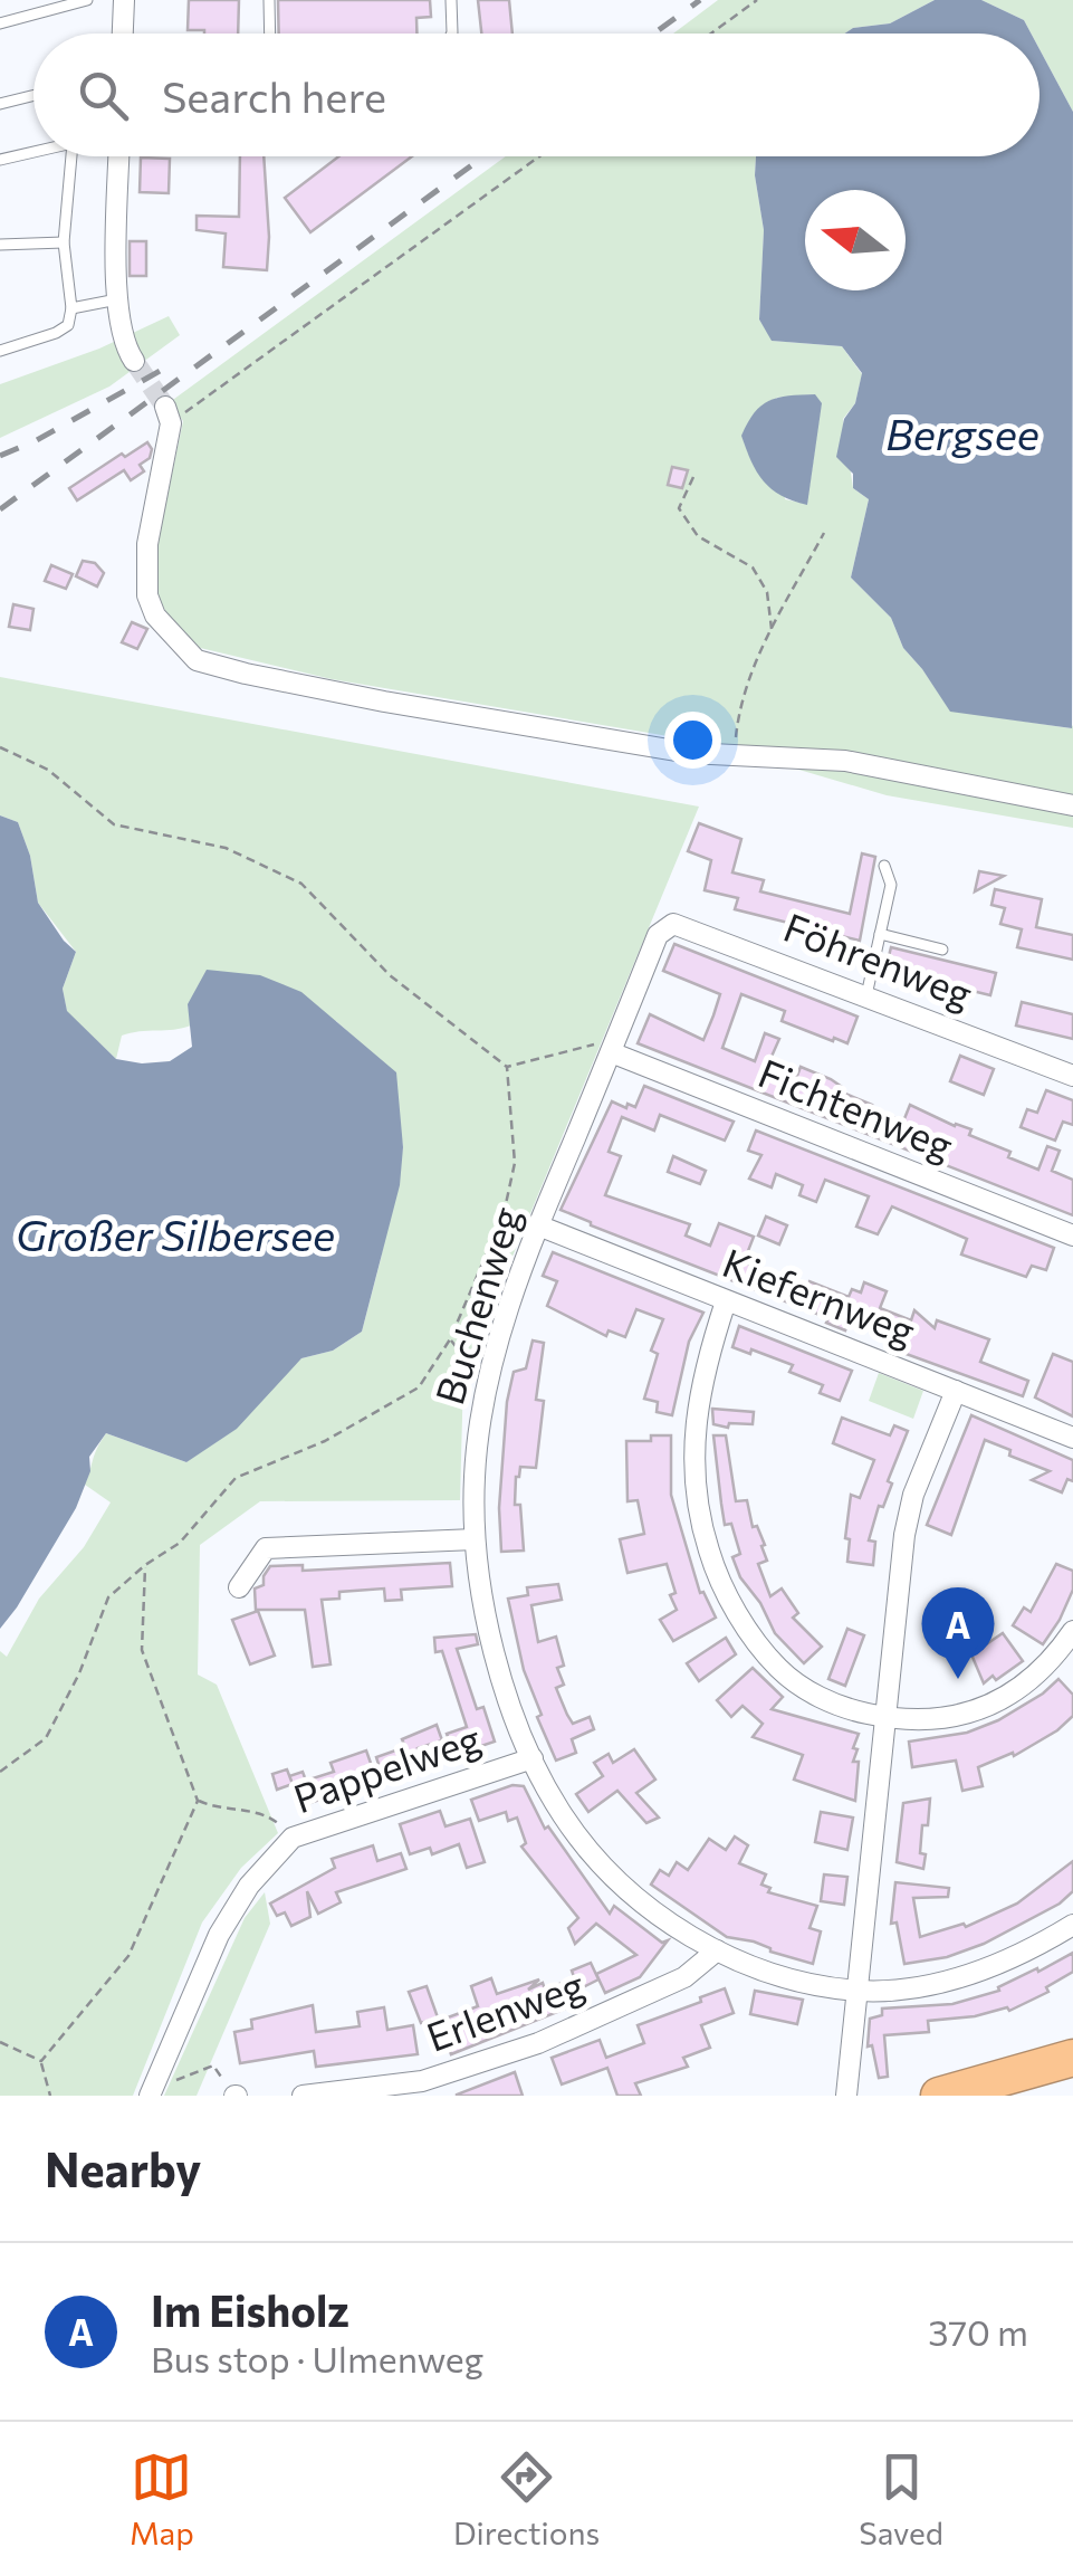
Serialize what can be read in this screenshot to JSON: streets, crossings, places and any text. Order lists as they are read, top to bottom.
{
  "streets": {
    "street": [
      "Föhrenweg",
      "Fichtenweg",
      "Kiefernweg",
      "Buchenweg",
      "Pappelweg",
      "Erlenweg"
    ]
  },
  "crossings": [
    ["Föhrenweg", "Buchenweg"],
    ["Fichtenweg", "Buchenweg"],
    ["Kiefernweg", "Buchenweg"],
    ["Buchenweg", "Pappelweg"],
    ["Buchenweg", "Erlenweg"]
  ],
  "water": ["Bergsee", "Großer Silbersee"],
  "north": "left",
  "page": {
    "search": "Search here",
    "pins": "A",
    "heading": "Nearby",
    "list": [
      {
        "mark": "A",
        "name": "Im Eisholz",
        "note": "Bus stop · Ulmenweg",
        "value": "370 m"
      }
    ],
    "nav": ["Map", "Directions", "Saved"]
  }
}
